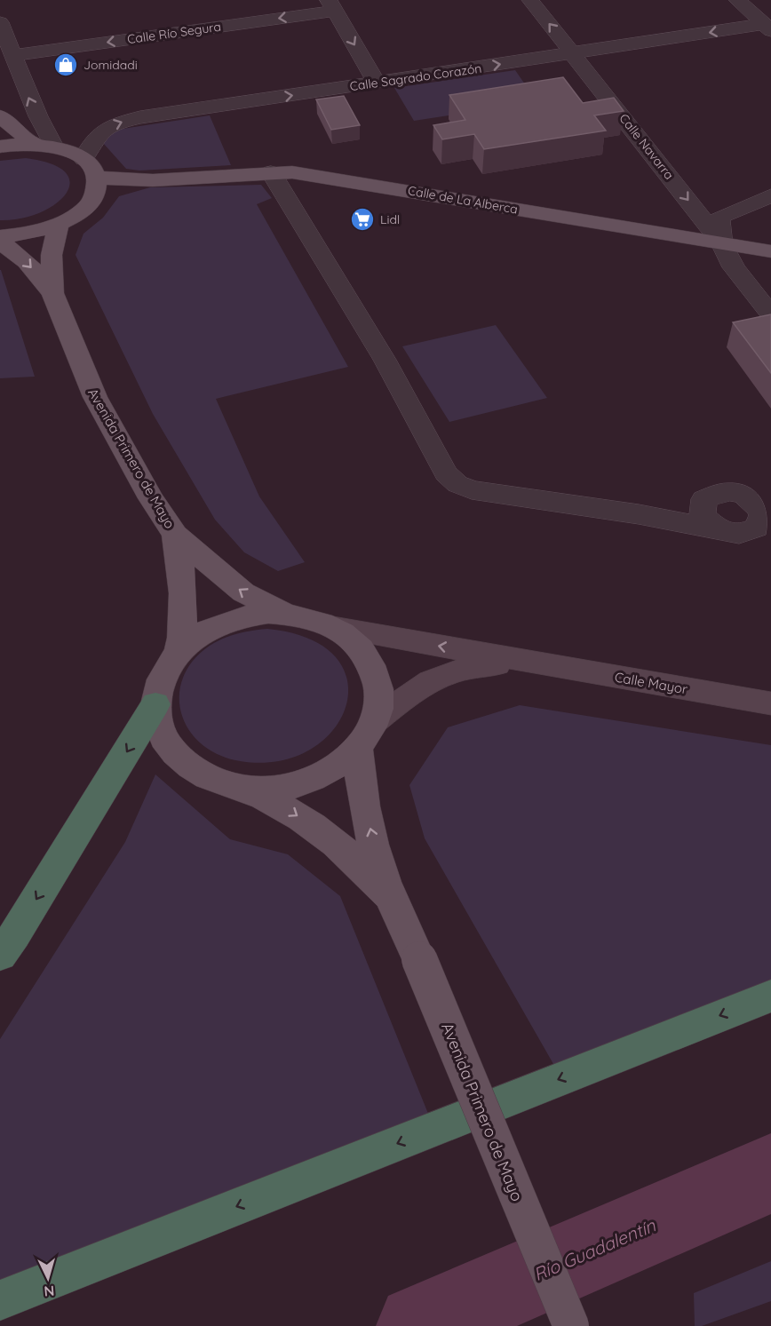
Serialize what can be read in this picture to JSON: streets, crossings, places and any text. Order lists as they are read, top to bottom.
{
  "streets": {
    "main road": ["Calle de La Alberca", "Avenida Primero de Mayo"],
    "street": [
      "Calle Río Segura",
      "Calle Sagrado Corazón",
      "Calle Navarra",
      "Calle Mayor"
    ]
  },
  "crossings": [
    ["Calle Sagrado Corazón", "Calle Navarra"],
    ["Calle Navarra", "Calle de La Alberca"]
  ],
  "one_way": ["Calle Río Segura"],
  "water": ["Río Guadalentín"],
  "places": {
    "shop": ["Jomidadi"],
    "supermarket": ["Lidl"]
  },
  "north": "bottom"
}
